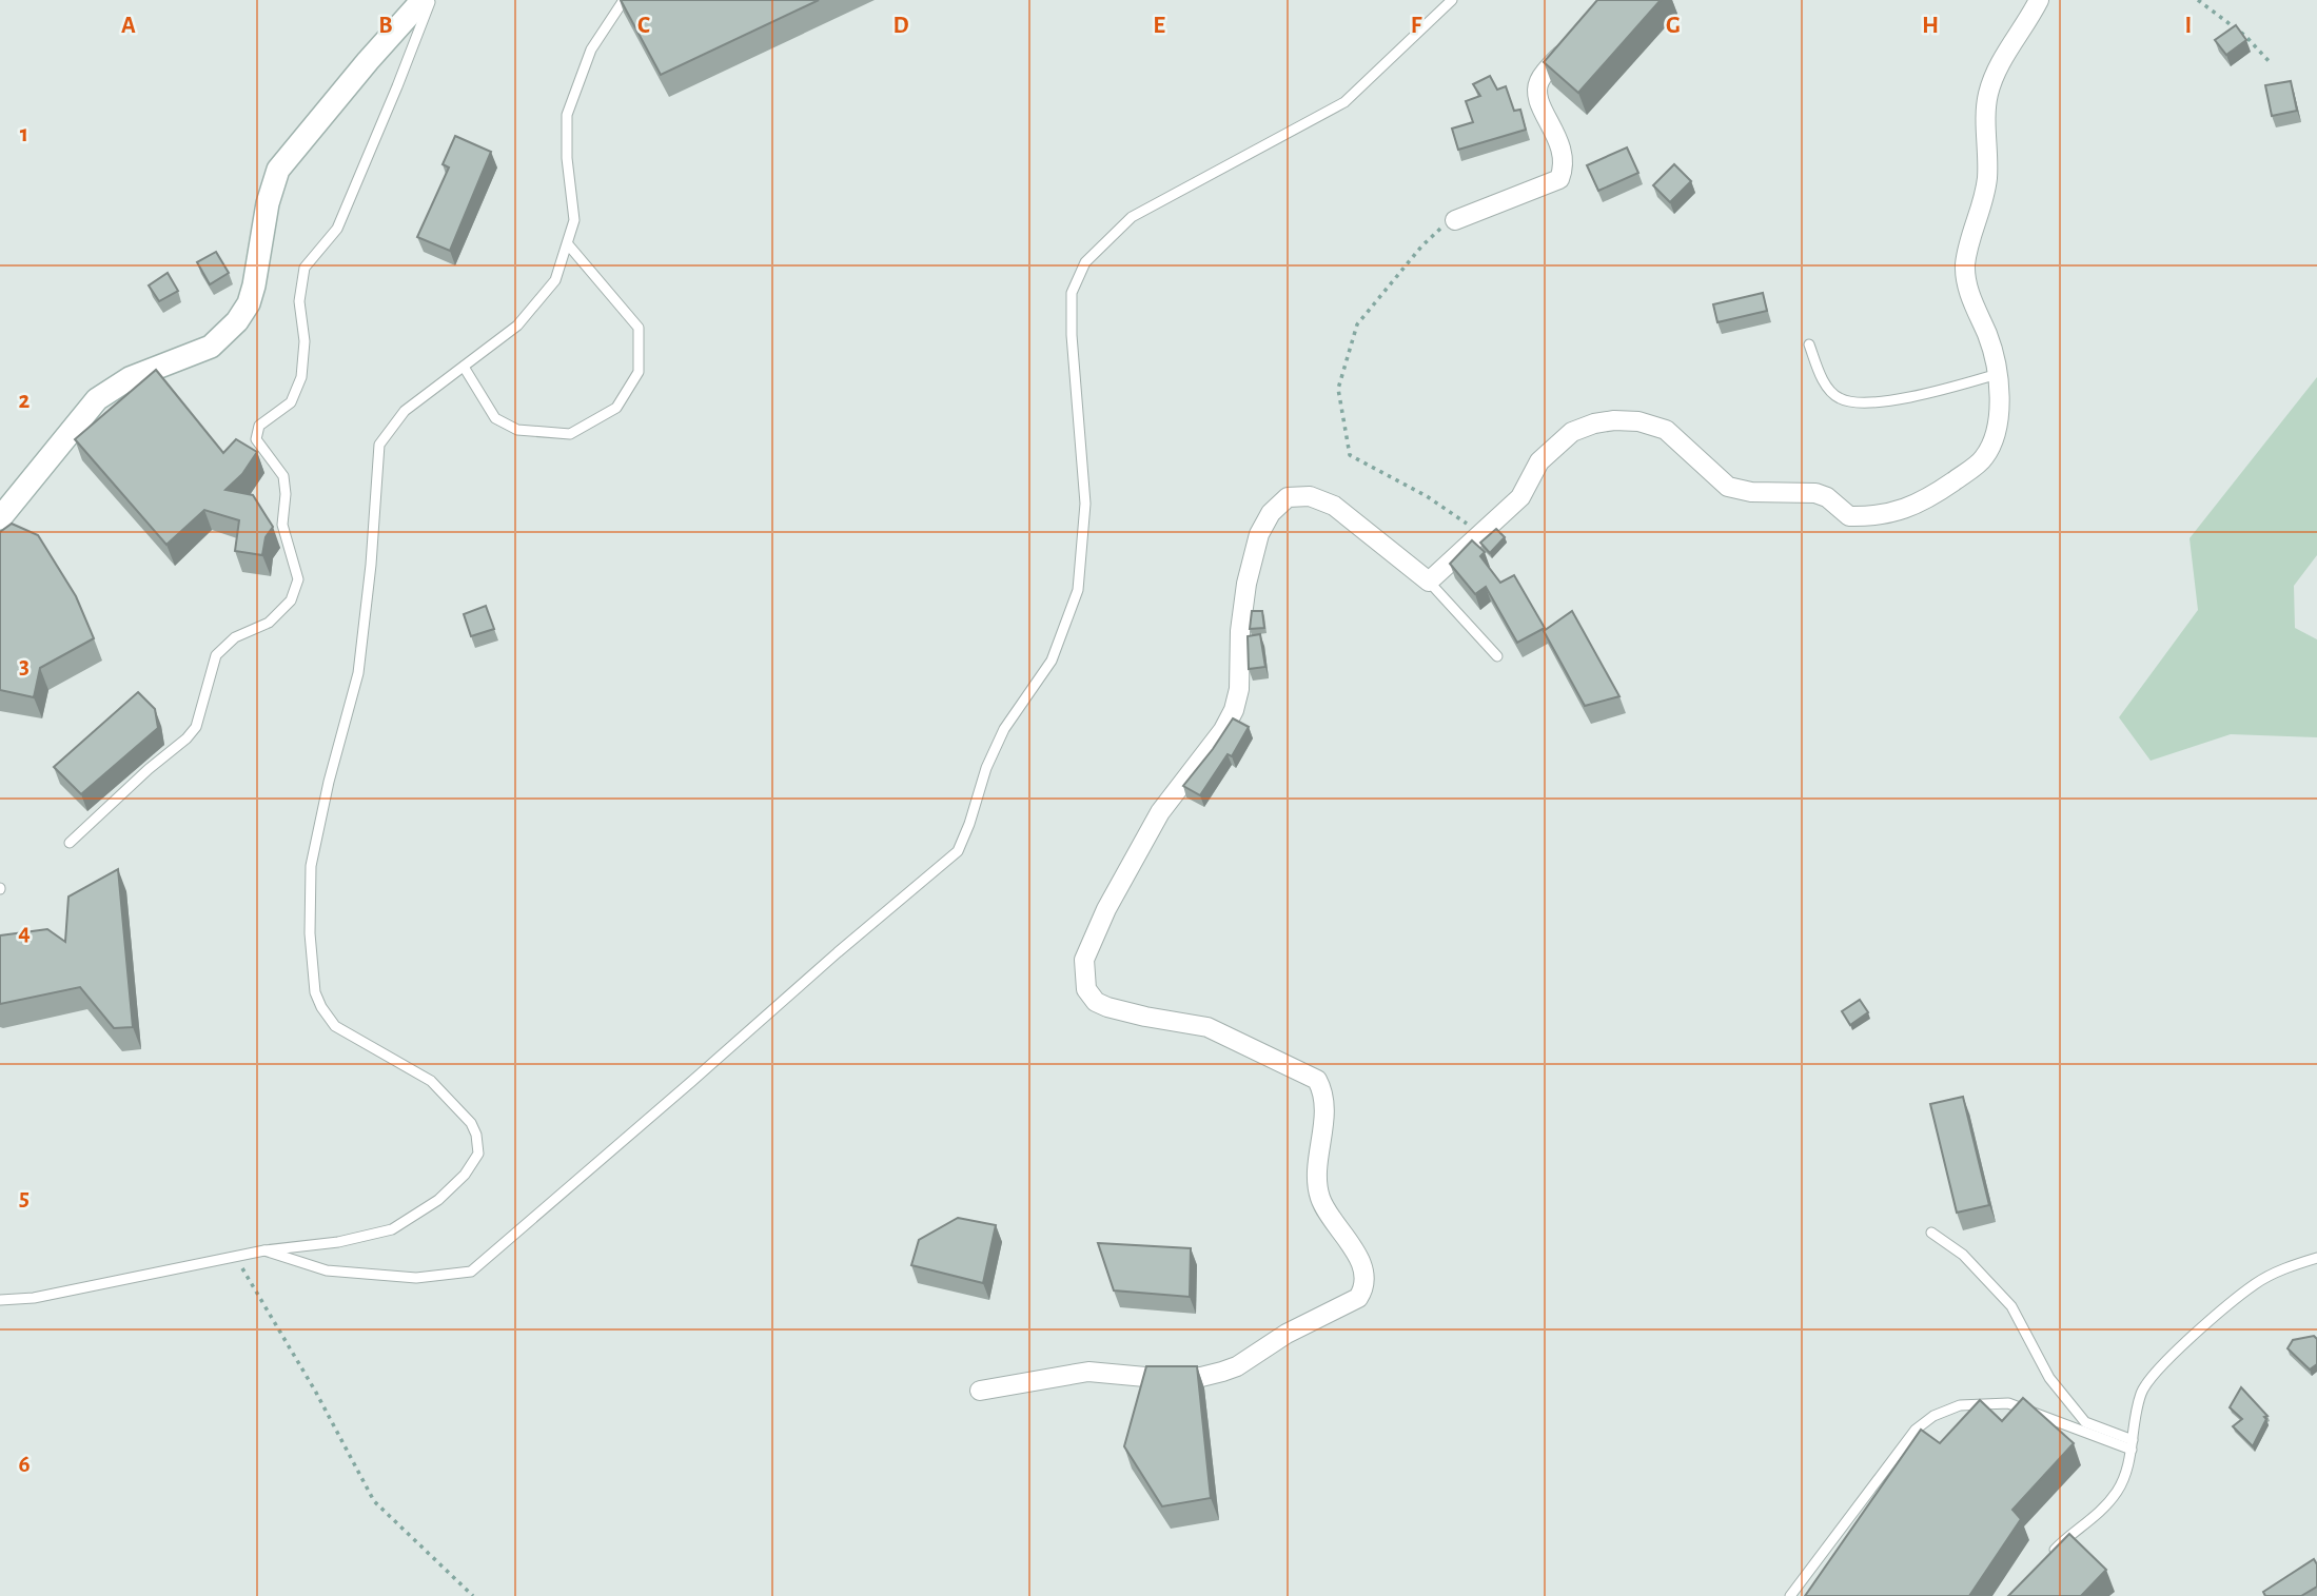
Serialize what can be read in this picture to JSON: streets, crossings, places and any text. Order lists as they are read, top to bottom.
{
  "grid": {
    "columns": [
      "A",
      "B",
      "C",
      "D",
      "E",
      "F",
      "G",
      "H",
      "I"
    ],
    "rows": [
      "1",
      "2",
      "3",
      "4",
      "5",
      "6"
    ]
  }
}
